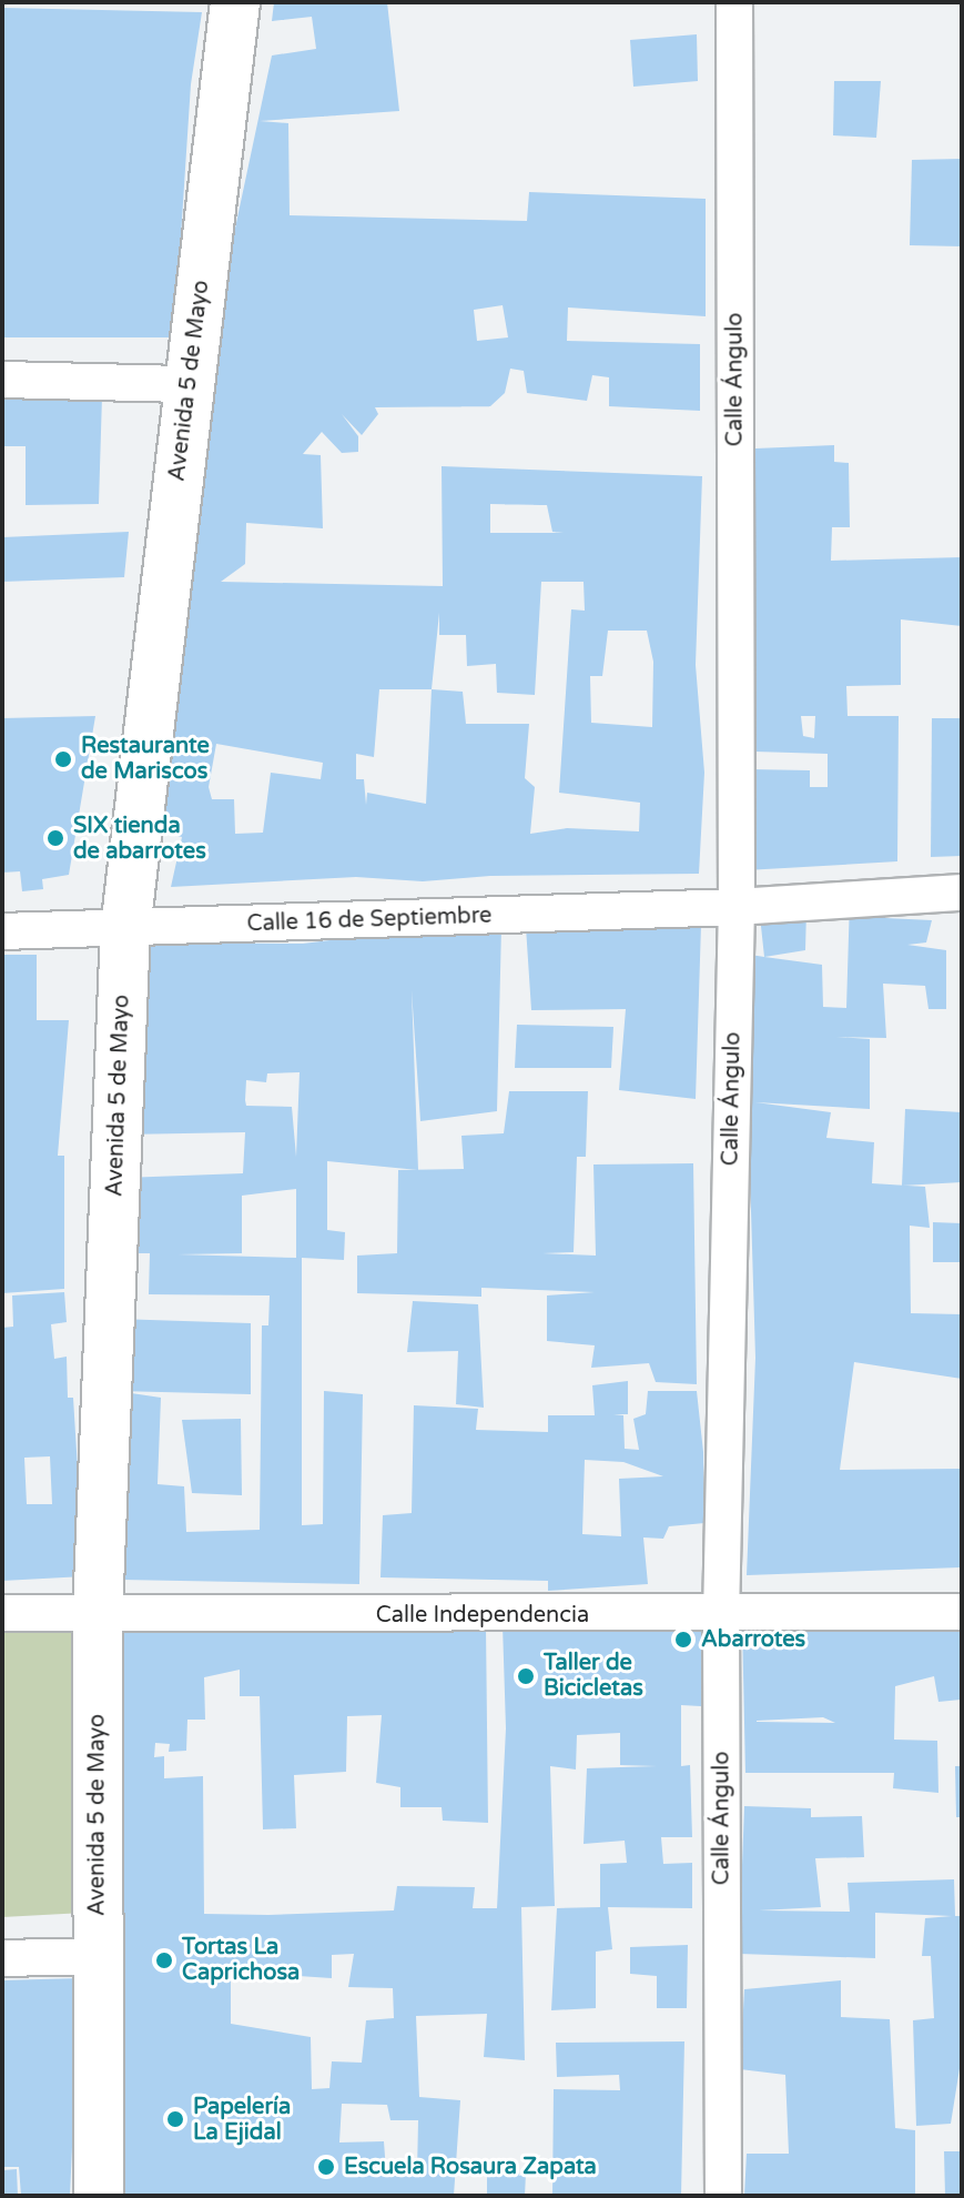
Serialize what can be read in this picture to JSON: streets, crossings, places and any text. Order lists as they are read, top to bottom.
{
  "streets": {
    "main road": ["Avenida 5 de Mayo"],
    "street": ["Calle Ángulo", "Calle 16 de Septiembre", "Calle Independencia"]
  },
  "crossings": [
    ["Calle Ángulo", "Calle 16 de Septiembre"],
    ["Calle Ángulo", "Calle Independencia"],
    ["Avenida 5 de Mayo", "Calle 16 de Septiembre"],
    ["Avenida 5 de Mayo", "Calle Independencia"]
  ],
  "places": [
    "Restaurante de Mariscos",
    "SIX tienda de abarrotes",
    "Abarrotes",
    "Taller de Bicicletas",
    "Tortas La Caprichosa",
    "Papelería La Ejidal",
    "Escuela Rosaura Zapata"
  ]
}
